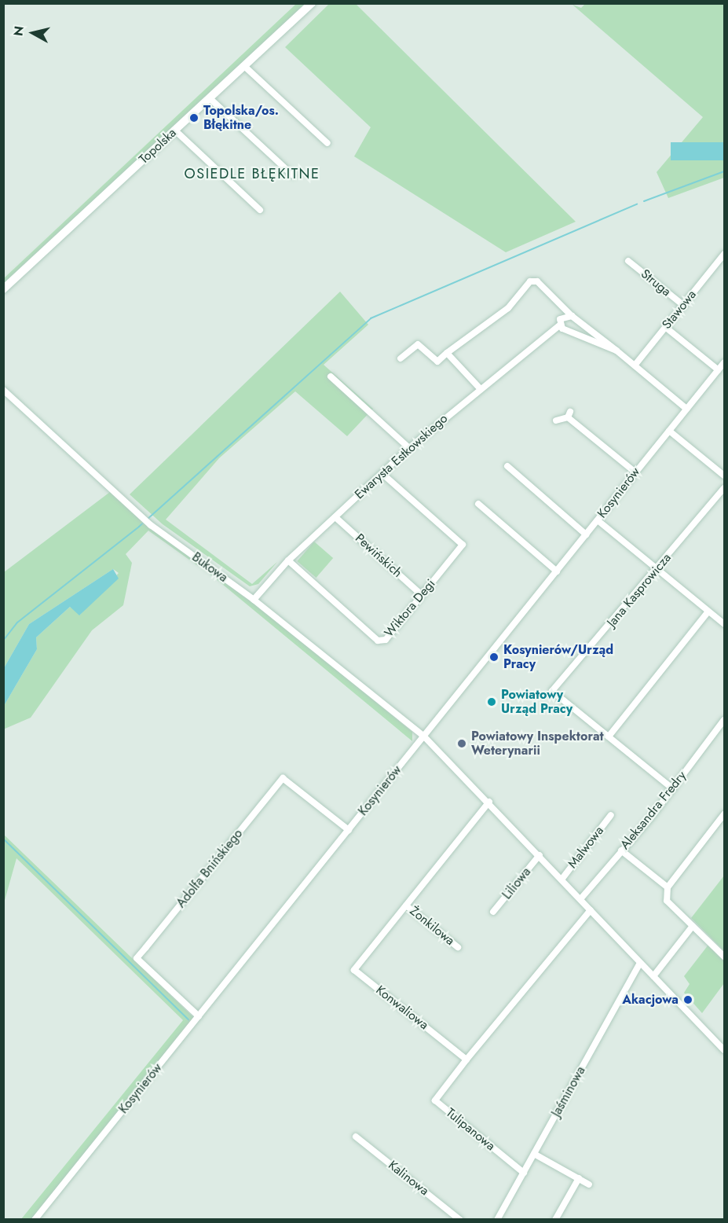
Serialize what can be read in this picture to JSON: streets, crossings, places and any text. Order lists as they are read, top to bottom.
{
  "streets": {
    "street": [
      "Topolska",
      "Struga",
      "Stawowa",
      "Ewarysta Estkowskiego",
      "Kosynierów",
      "Pewińskich",
      "Bukowa",
      "Jana Kasprowicza",
      "Wiktora Degi",
      "Aleksandra Fredry",
      "Malwowa",
      "Adolfa Bnińskiego",
      "Liliowa",
      "Żonkilowa",
      "Konwaliowa",
      "Jaśminowa",
      "Tulipanowa",
      "Kalinowa"
    ]
  },
  "crossings": [
    ["Struga", "Stawowa"],
    ["Ewarysta Estkowskiego", "Pewińskich"],
    ["Ewarysta Estkowskiego", "Bukowa"],
    ["Ewarysta Estkowskiego", "Wiktora Degi"],
    ["Kosynierów", "Bukowa"],
    ["Kosynierów", "Adolfa Bnińskiego"],
    ["Pewińskich", "Wiktora Degi"],
    ["Żonkilowa", "Konwaliowa"],
    ["Konwaliowa", "Tulipanowa"],
    ["Jaśminowa", "Tulipanowa"]
  ],
  "districts": ["OSIEDLE BŁĘKITNE"],
  "places": [
    "Topolska/os. Błękitne",
    "Kosynierów/Urząd Pracy",
    "Powiatowy Urząd Pracy",
    "Powiatowy Inspektorat Weterynarii",
    "Akacjowa"
  ],
  "north": "left"
}
